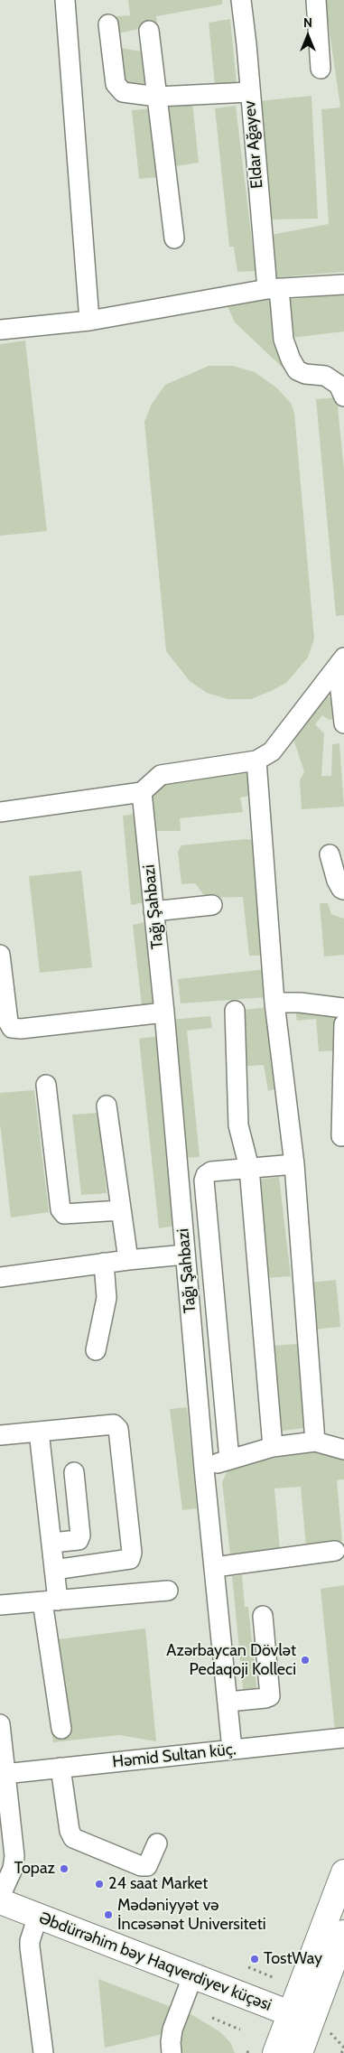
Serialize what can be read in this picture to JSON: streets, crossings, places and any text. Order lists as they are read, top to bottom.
{
  "streets": {
    "main road": ["Əbdürrəhim bəy Haqverdiyev küçəsi"],
    "street": ["Eldar Ağayev", "Tağı Şahbazi", "Həmid Sultan küç."]
  },
  "crossings": [
    ["Tağı Şahbazi", "Həmid Sultan küç."]
  ],
  "places": [
    "Azərbaycan Dövlət Pedaqoji Kolleci",
    "Topaz",
    "24 saat Market",
    "Mədəniyyət və İncəsənət Universiteti",
    "TostWay"
  ],
  "north": "top"
}
